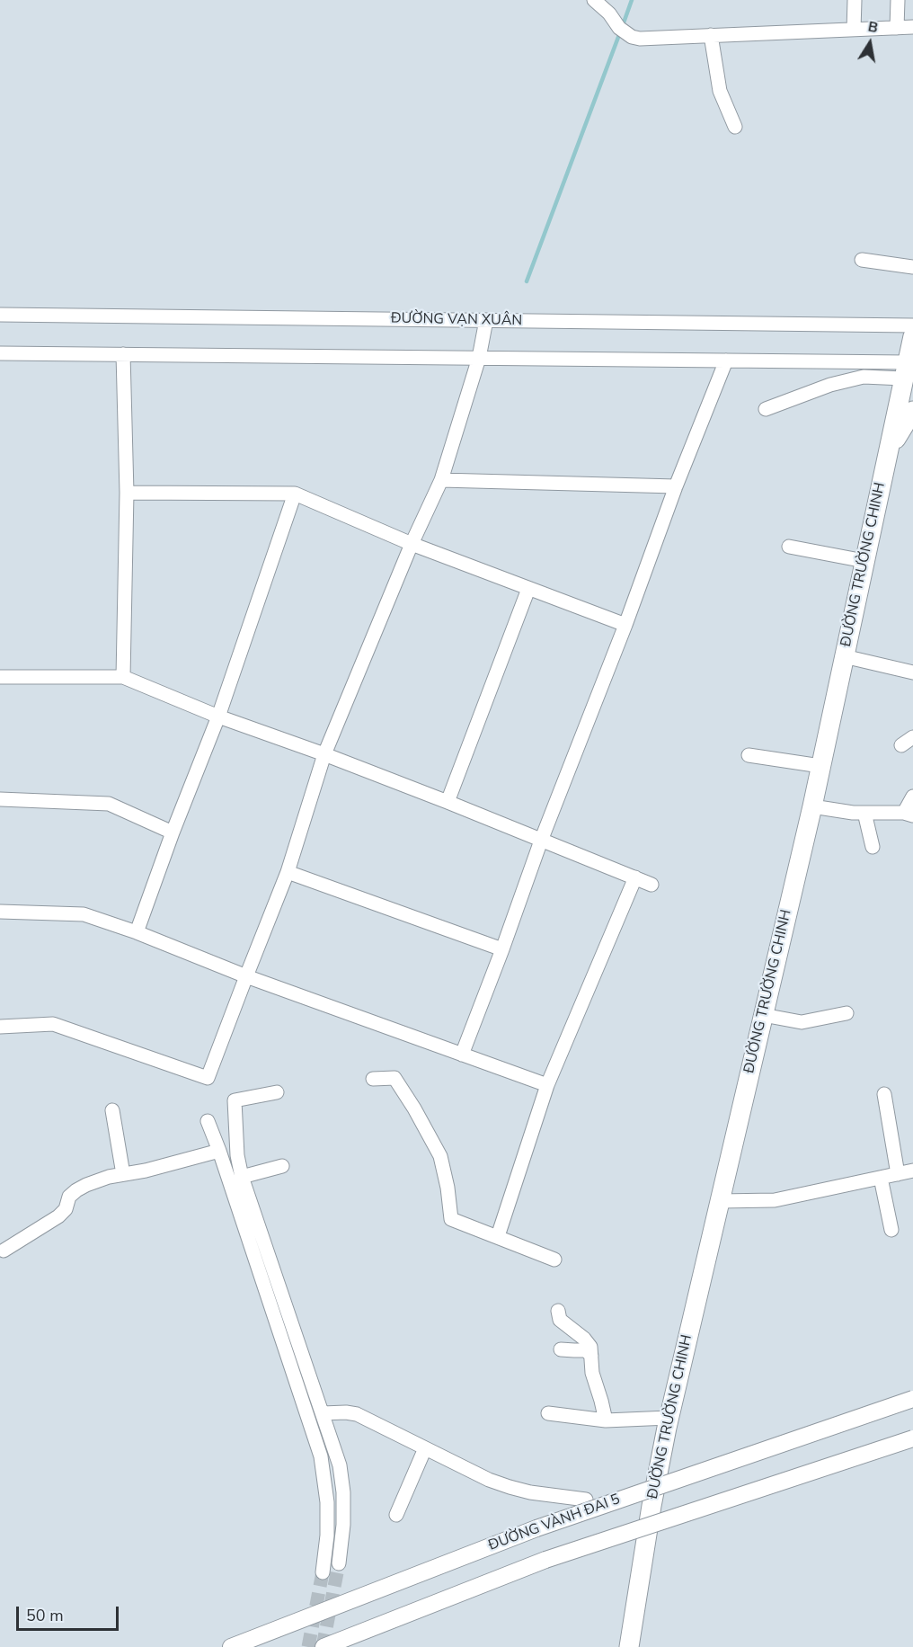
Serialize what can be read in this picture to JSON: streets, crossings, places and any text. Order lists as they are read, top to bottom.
{
  "streets": {
    "highway": ["ĐƯỜNG TRƯỜNG CHINH"],
    "main road": ["ĐƯỜNG VÀNH ĐAI 5"],
    "street": ["ĐƯỜNG VẠN XUÂN"]
  },
  "scale_bar": "50 m",
  "north": "top"
}
